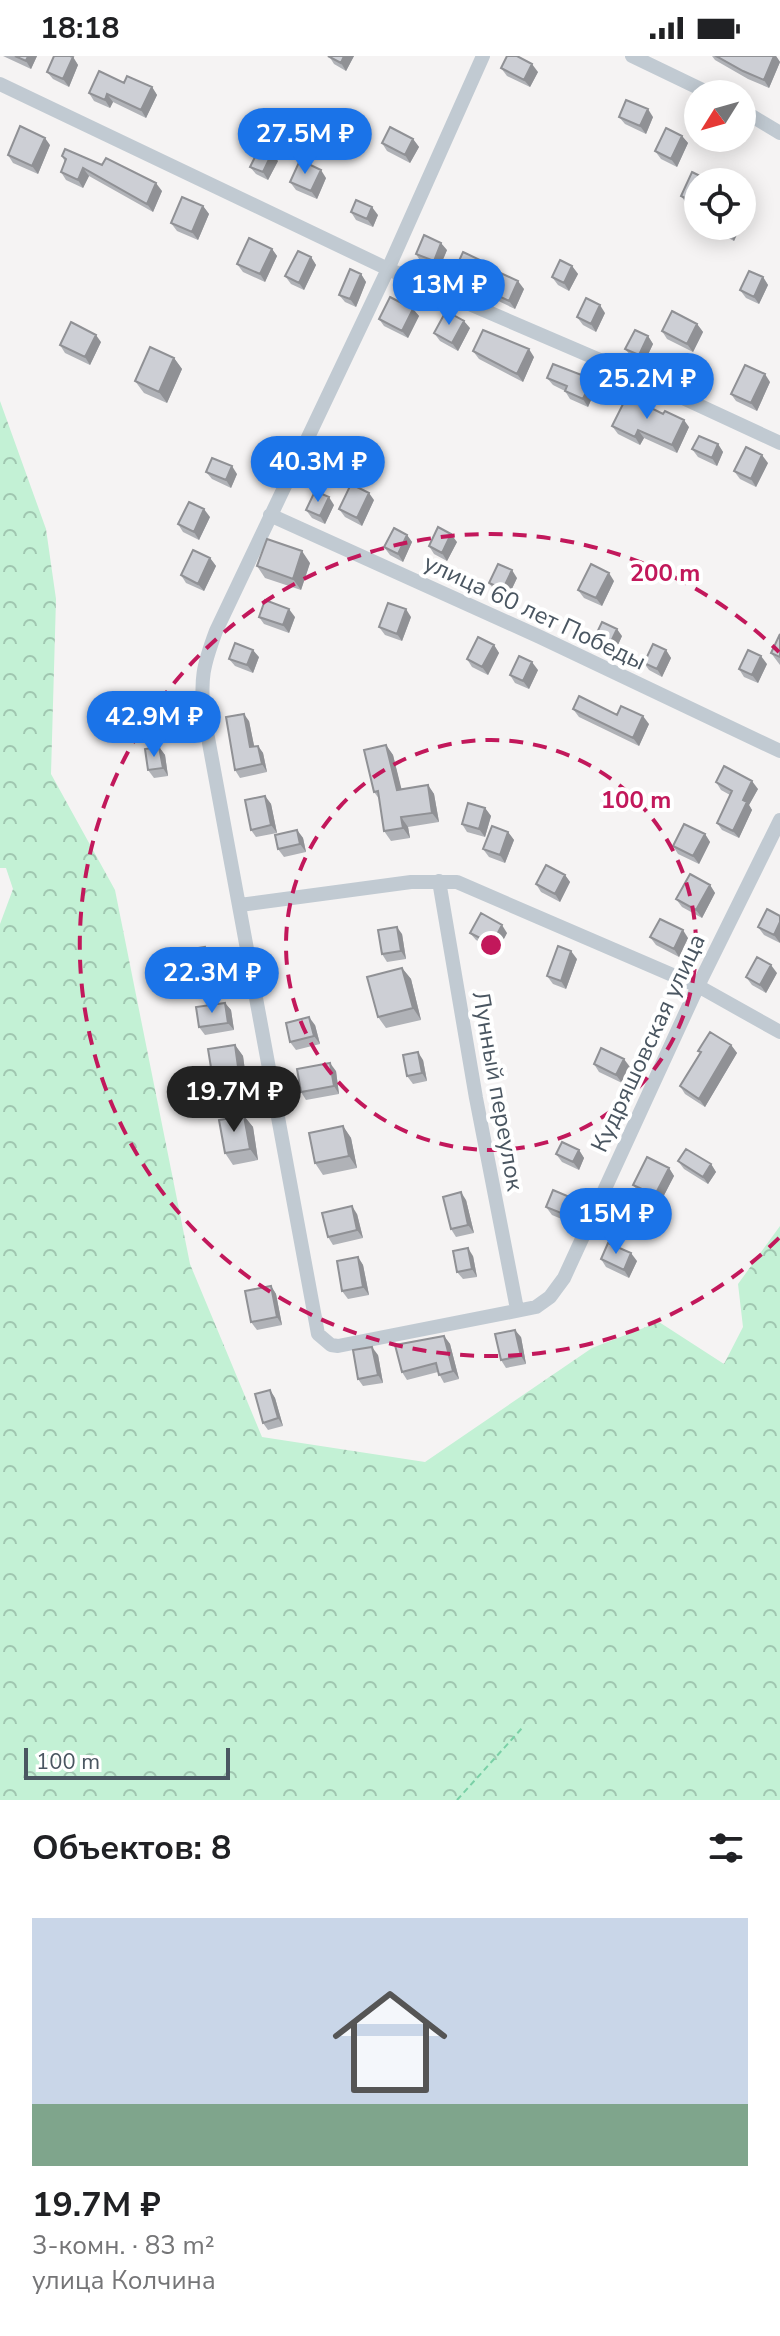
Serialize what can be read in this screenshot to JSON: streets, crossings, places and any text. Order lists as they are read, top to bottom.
{
  "streets": {
    "street": ["улица 60 лет Победы", "Кудряшовская улица", "Лунный переулок"]
  },
  "crossings": [
    ["Кудряшовская улица", "Лунный переулок"]
  ],
  "scale_bar": "100 m",
  "north": "bottom left",
  "page": {
    "status": "18:18",
    "price": [
      "27.5M ₽",
      "13M ₽",
      "25.2M ₽",
      "40.3M ₽",
      "42.9M ₽",
      "22.3M ₽",
      "19.7M ₽",
      "15M ₽"
    ],
    "scale": "100 m",
    "heading": "Объектов: 8",
    "list": [
      {
        "name": "19.7M ₽",
        "note": "3-комн. · 83 m² · улица Колчина"
      }
    ]
  },
  "rings": ["200 m", "100 m"]
}
